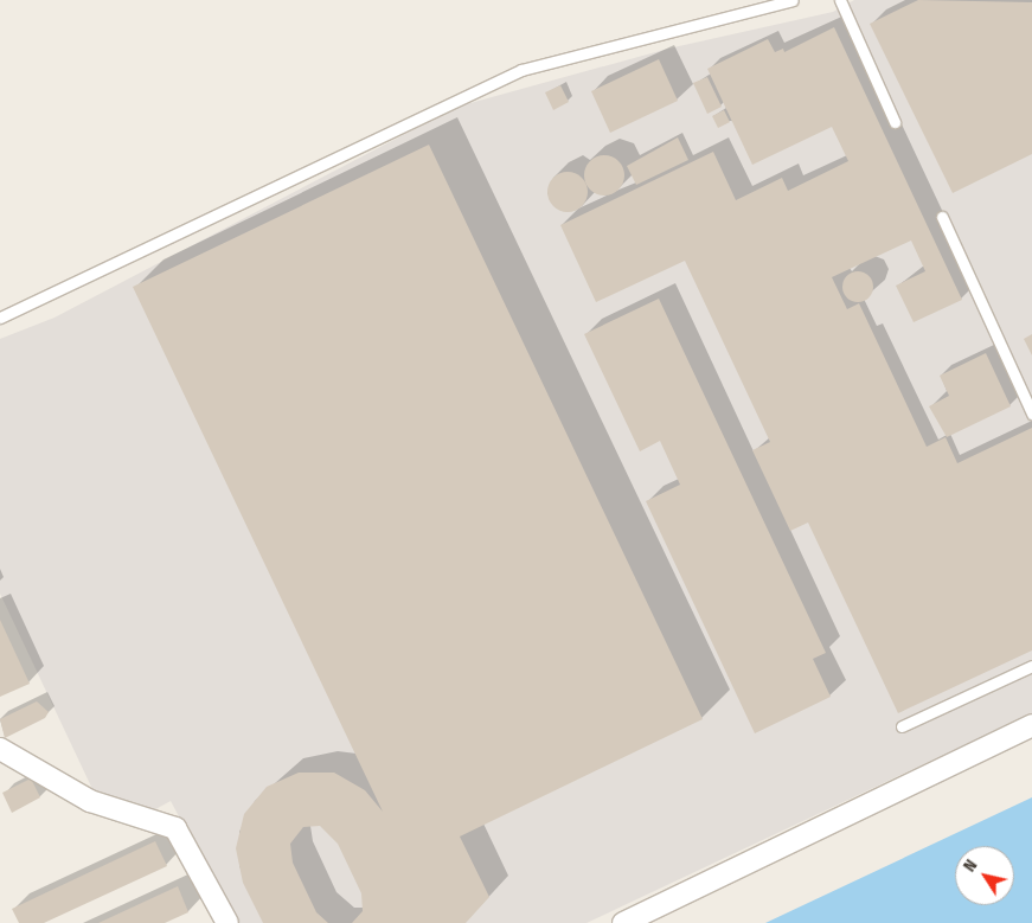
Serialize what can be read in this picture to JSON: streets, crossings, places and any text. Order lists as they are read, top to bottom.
{
  "north": "top left"
}
